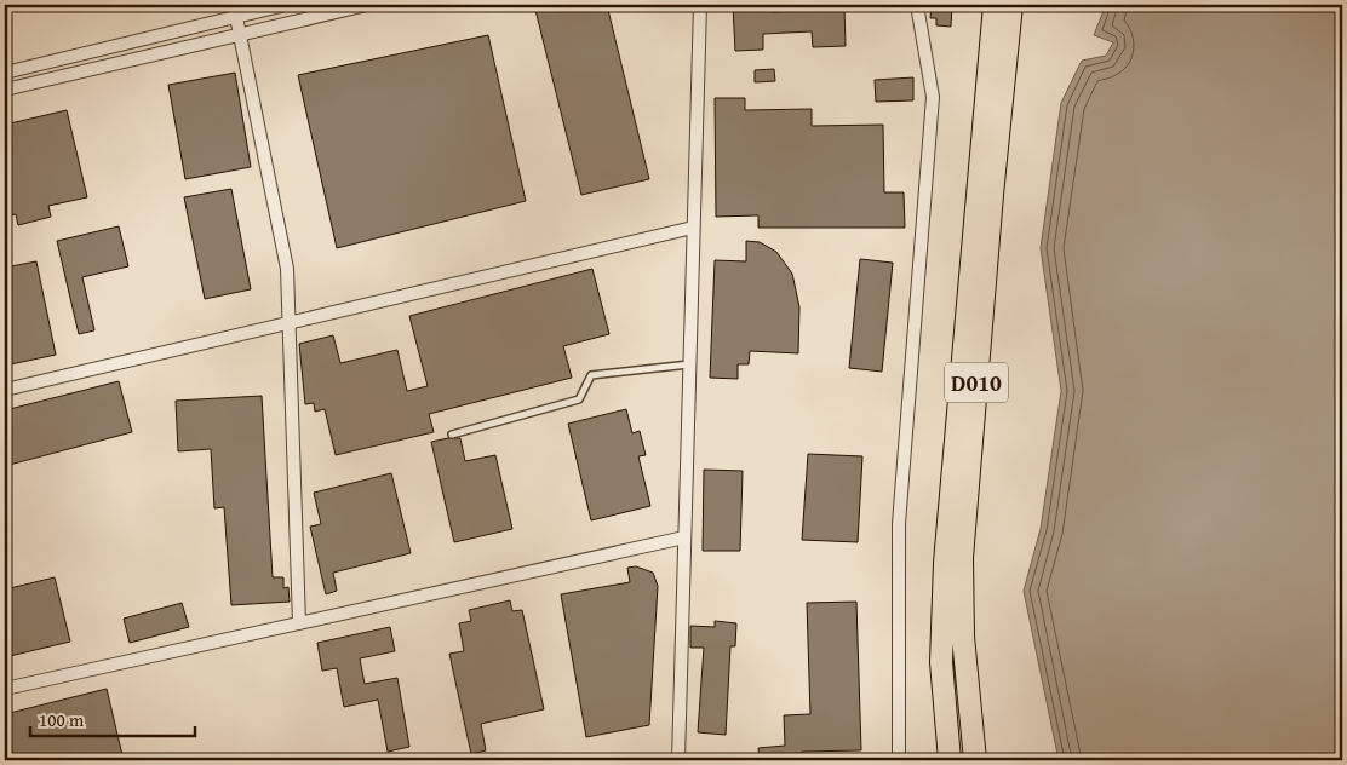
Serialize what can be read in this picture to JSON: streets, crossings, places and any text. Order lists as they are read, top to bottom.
{
  "streets": {
    "highway": ["D010"]
  },
  "scale_bar": "100 m"
}
